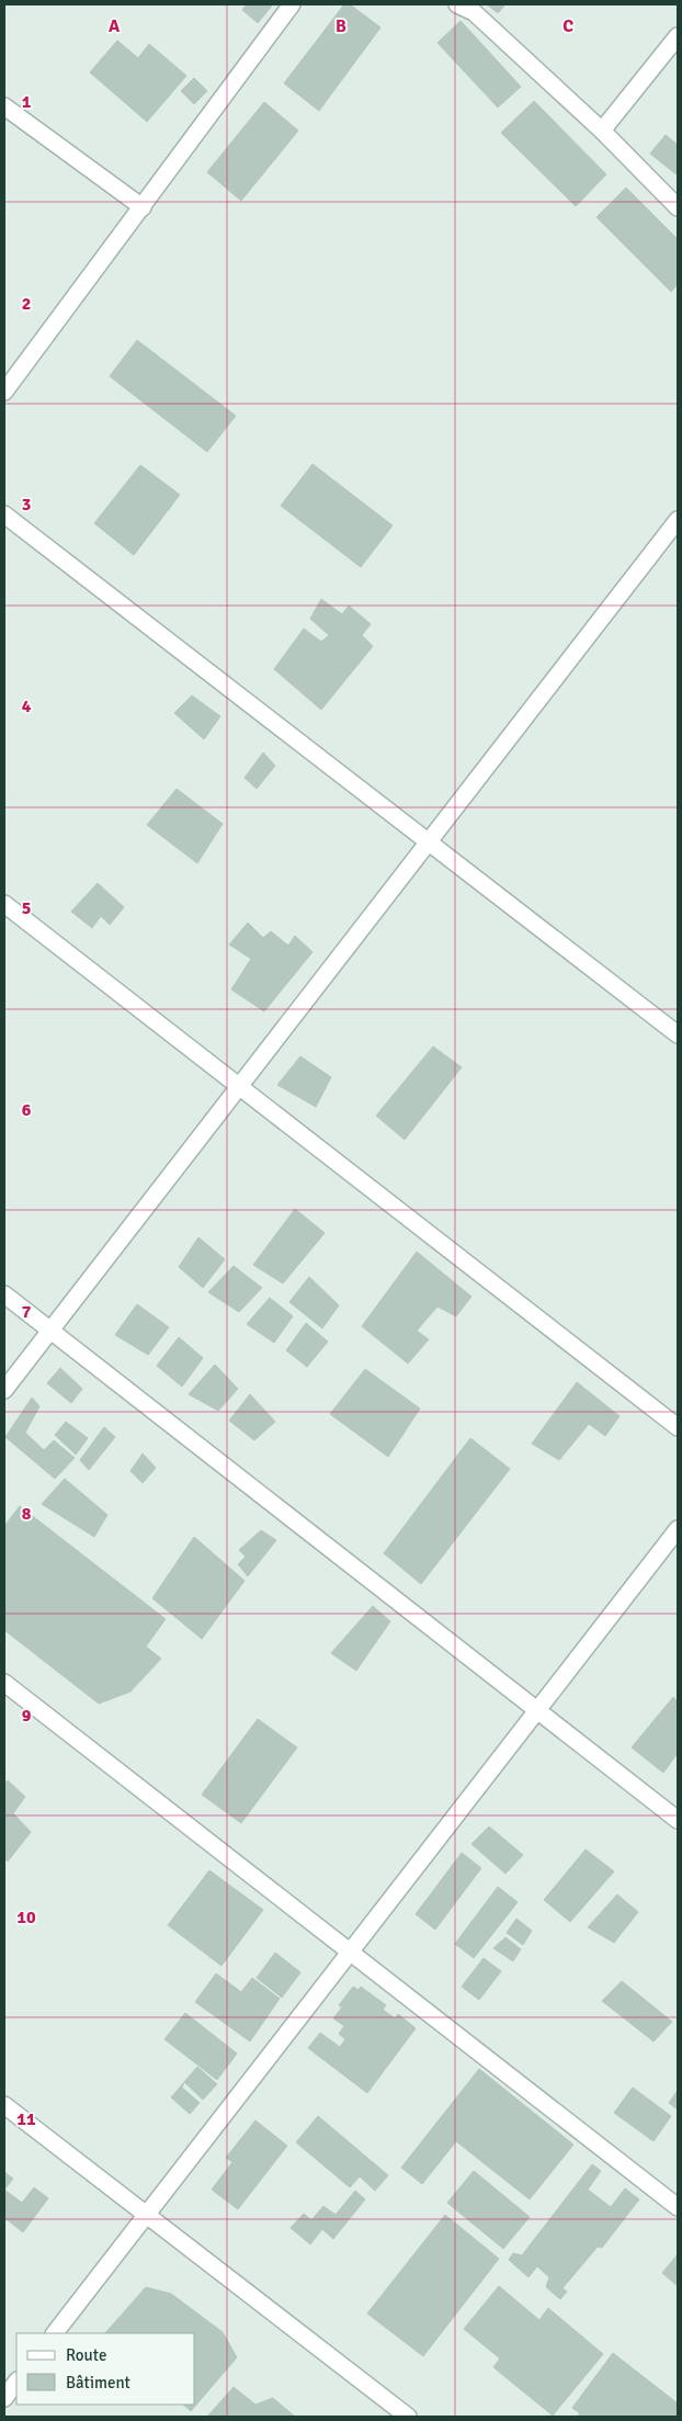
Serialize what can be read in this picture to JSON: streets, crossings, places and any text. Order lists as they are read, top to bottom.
{
  "legend": ["Route", "Bâtiment"],
  "grid": {
    "columns": ["A", "B", "C"],
    "rows": [
      "1",
      "2",
      "3",
      "4",
      "5",
      "6",
      "7",
      "8",
      "9",
      "10",
      "11"
    ]
  }
}
